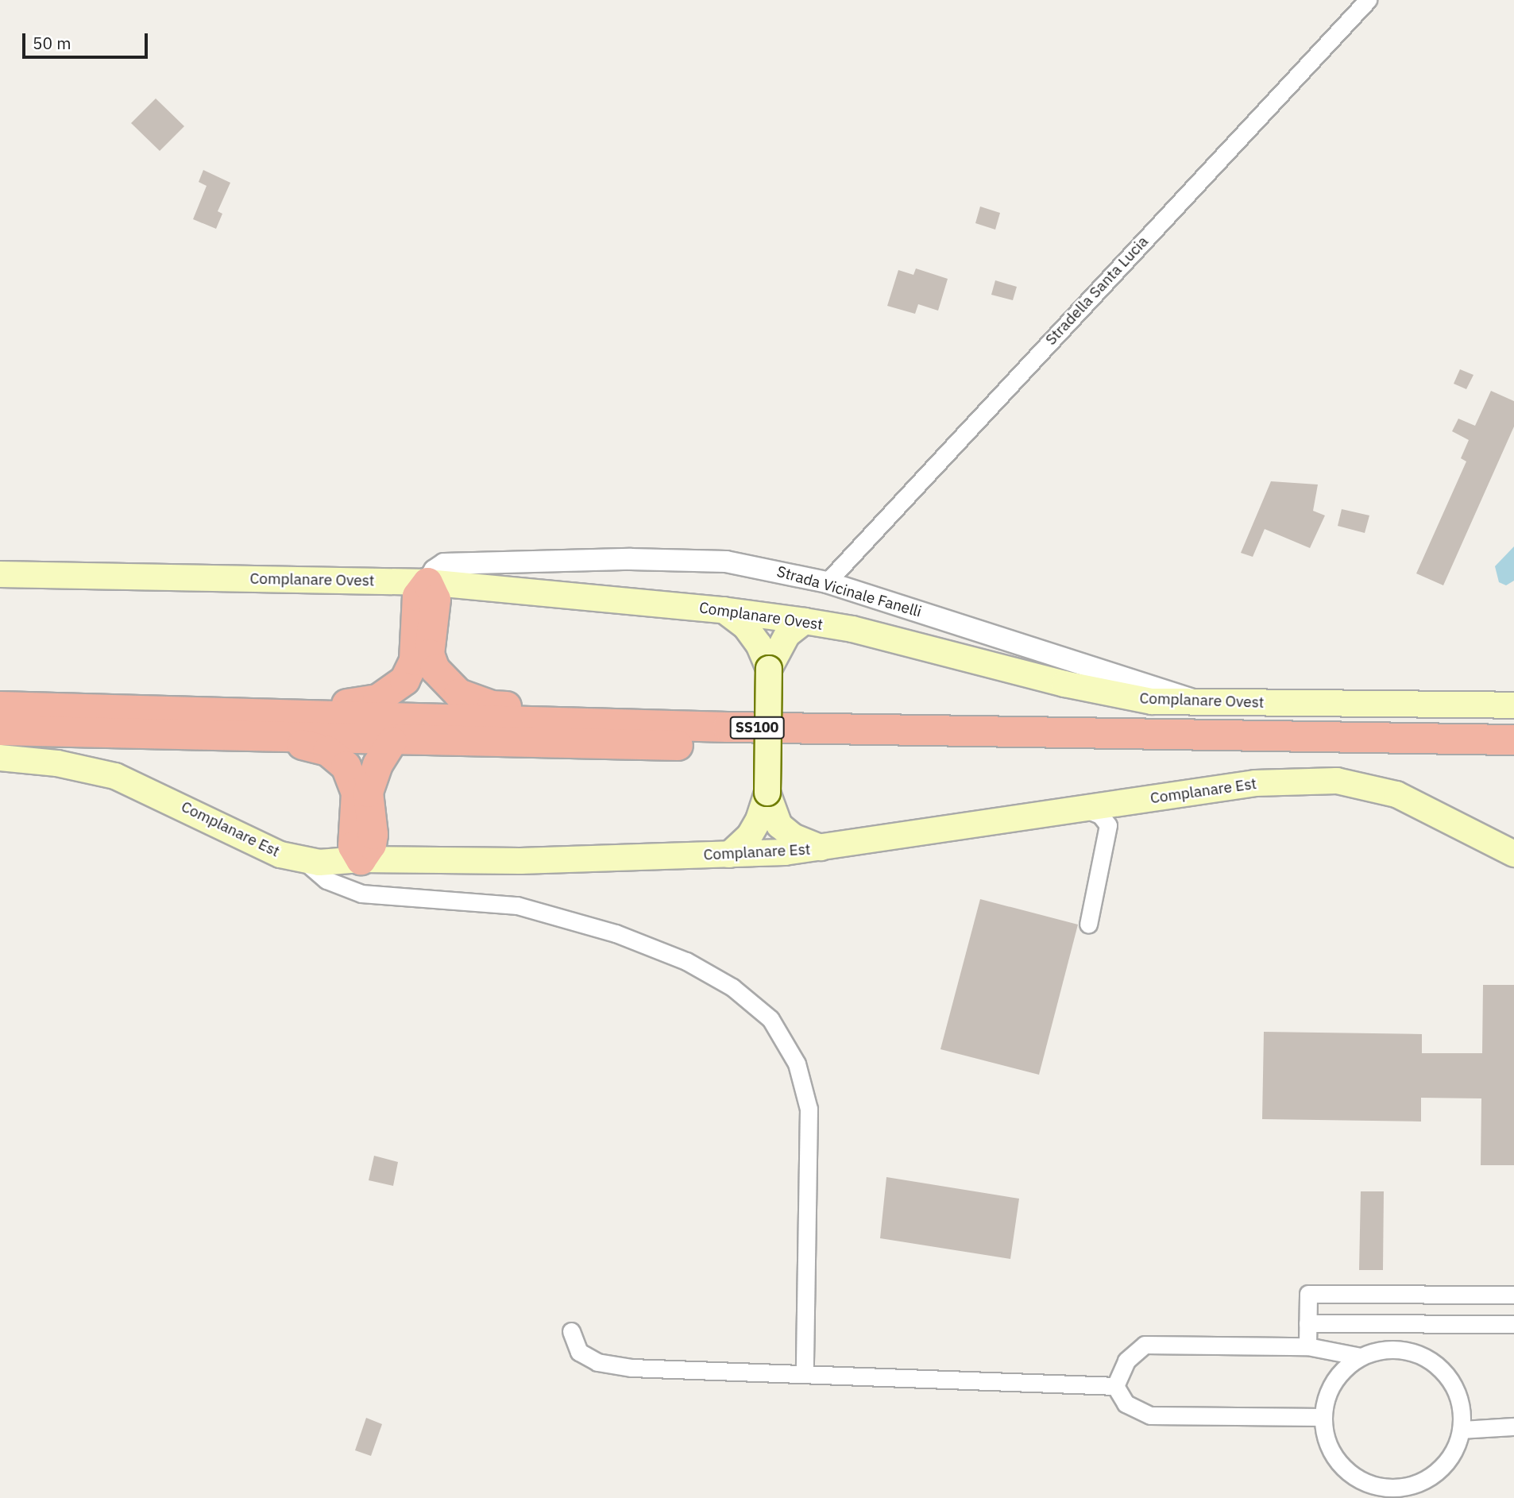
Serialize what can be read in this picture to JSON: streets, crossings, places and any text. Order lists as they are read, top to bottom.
{
  "streets": {
    "highway": ["SS100"],
    "main road": ["Complanare Ovest", "Complanare Est"],
    "street": ["Stradella Santa Lucia", "Strada Vicinale Fanelli"]
  },
  "crossings": [
    ["Stradella Santa Lucia", "Strada Vicinale Fanelli"],
    ["Complanare Ovest", "Strada Vicinale Fanelli"],
    ["Complanare Ovest", "SS100"],
    ["Strada Vicinale Fanelli", "SS100"],
    ["SS100", "Complanare Est"]
  ],
  "scale_bar": "50 m"
}
